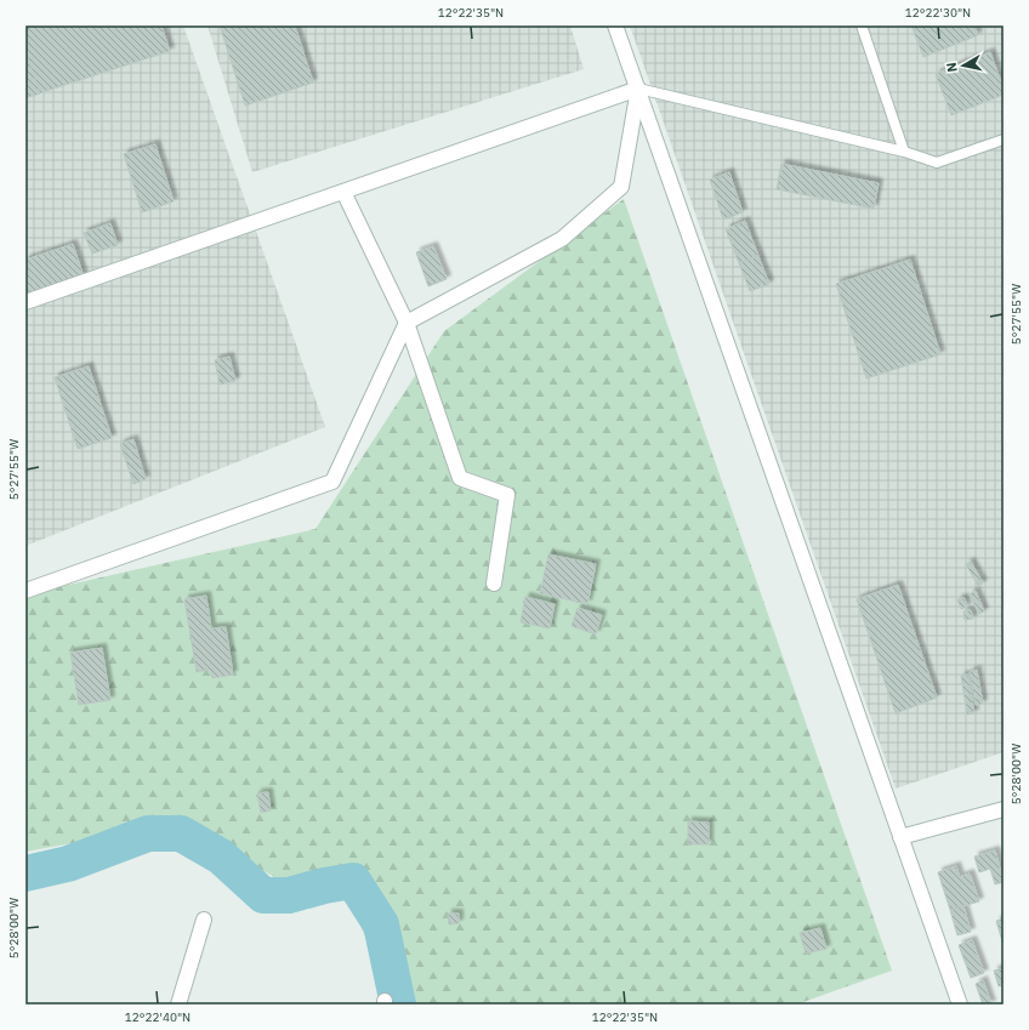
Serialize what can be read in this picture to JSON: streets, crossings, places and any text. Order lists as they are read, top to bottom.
{
  "north": "left",
  "coordinates": [
    "12°22'35\"N",
    "12°22'30\"N",
    "5°27'55\"W",
    "5°28'00\"W",
    "12°22'40\"N"
  ]
}
